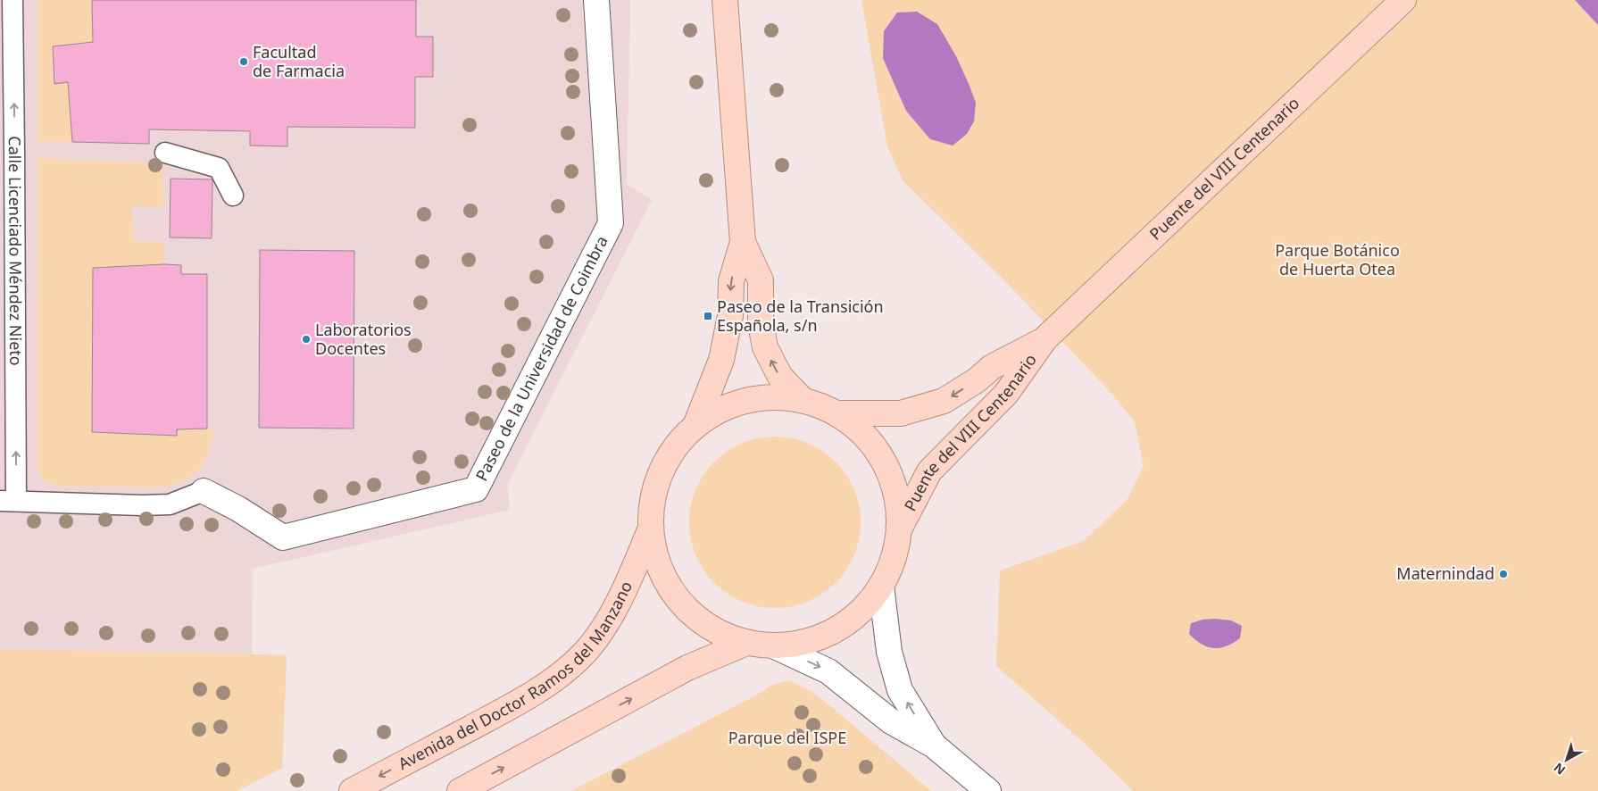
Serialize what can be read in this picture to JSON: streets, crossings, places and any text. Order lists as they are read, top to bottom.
{
  "streets": {
    "main road": ["Puente del VIII Centenario", "Avenida del Doctor Ramos del Manzano"],
    "street": ["Paseo de la Universidad de Coimbra"],
    "lane": ["Calle Licenciado Méndez Nieto"]
  },
  "crossings": [
    ["Calle Licenciado Méndez Nieto", "Paseo de la Universidad de Coimbra"]
  ],
  "one_way": ["Calle Licenciado Méndez Nieto"],
  "parks": ["Parque Botánico de Huerta Otea", "Parque del ISPE"],
  "places": {
    "other": ["Facultad de Farmacia", "Laboratorios Docentes", "Maternindad"],
    "transit": ["Paseo de la Transición Española, s/n"]
  },
  "north": "bottom left"
}
